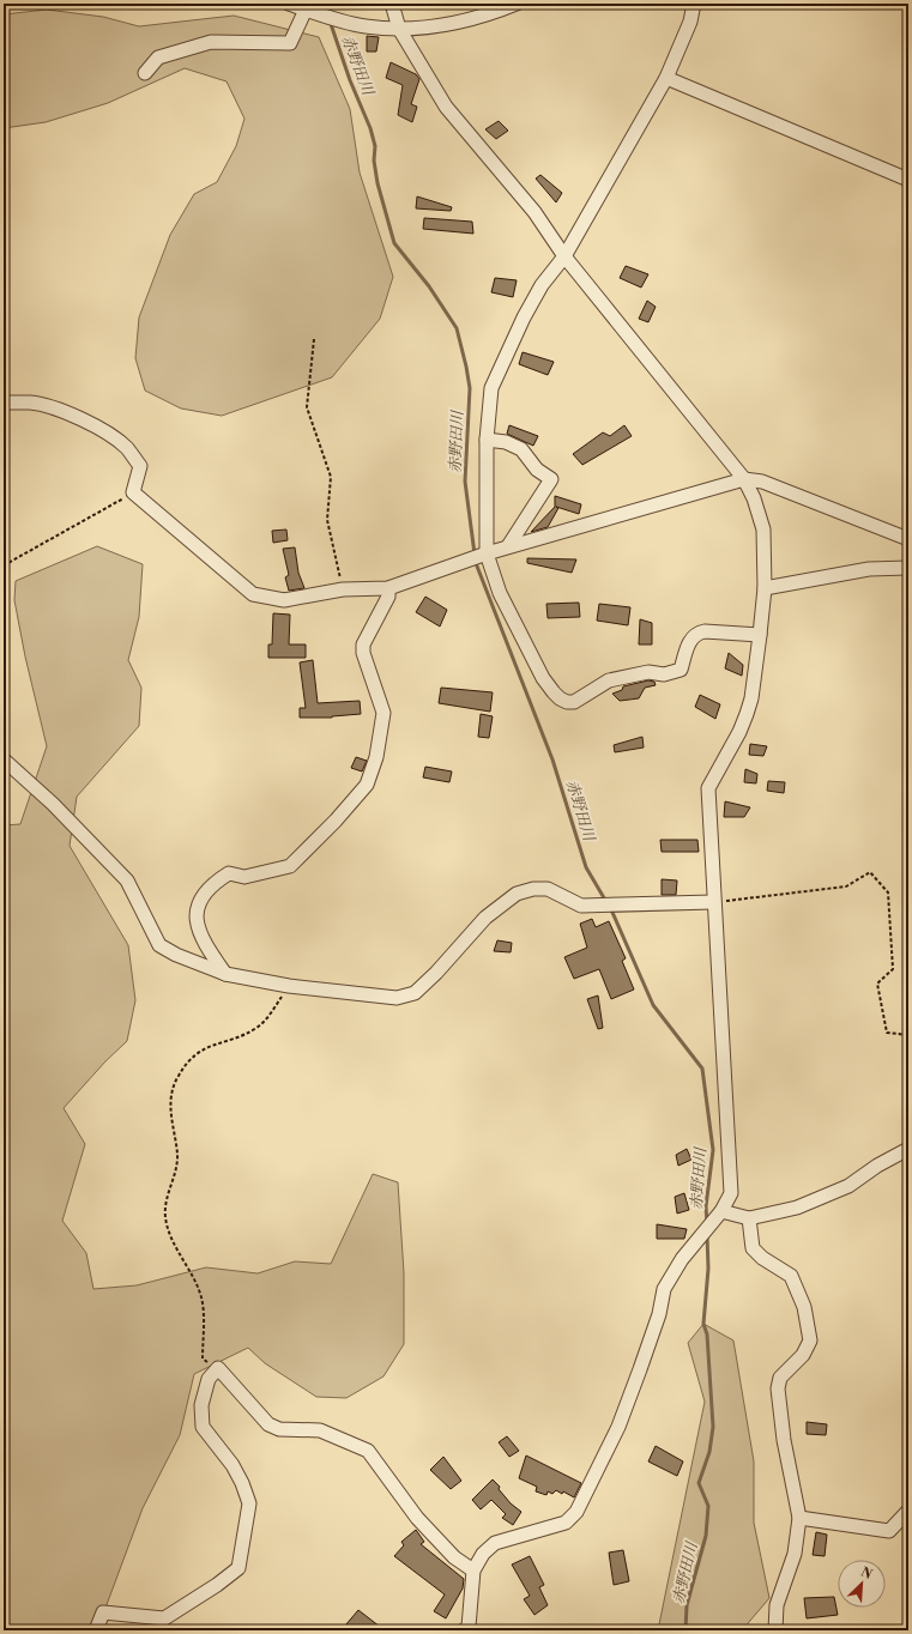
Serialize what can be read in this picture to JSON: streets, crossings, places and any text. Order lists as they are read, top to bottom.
{
  "water": ["赤野田川"],
  "north": "top right"
}
